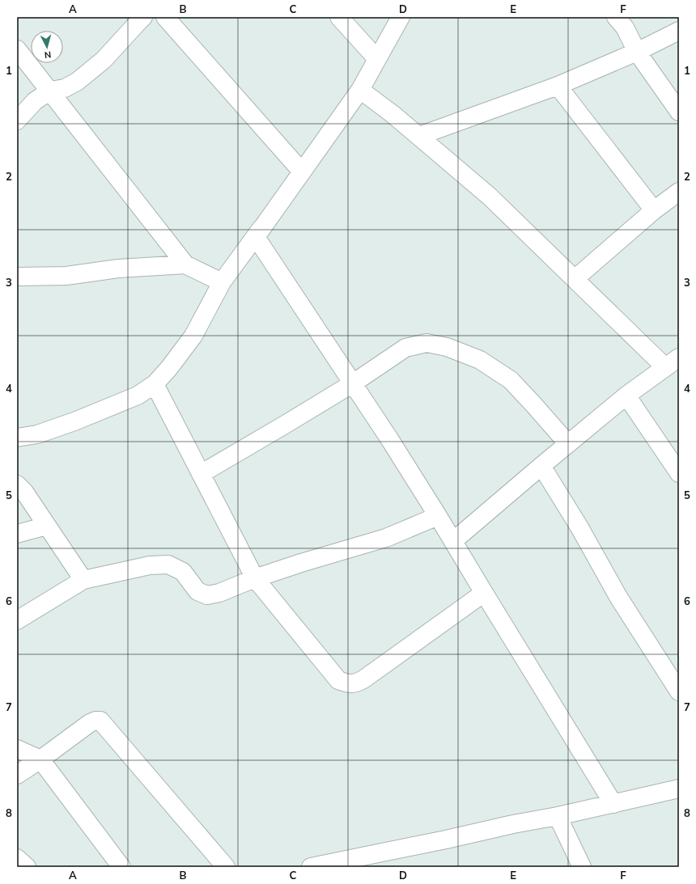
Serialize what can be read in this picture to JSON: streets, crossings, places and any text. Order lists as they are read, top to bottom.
{
  "north": "bottom",
  "grid": {
    "columns": [
      "A",
      "B",
      "C",
      "D",
      "E",
      "F"
    ],
    "rows": [
      "1",
      "2",
      "3",
      "4",
      "5",
      "6",
      "7",
      "8"
    ]
  }
}
